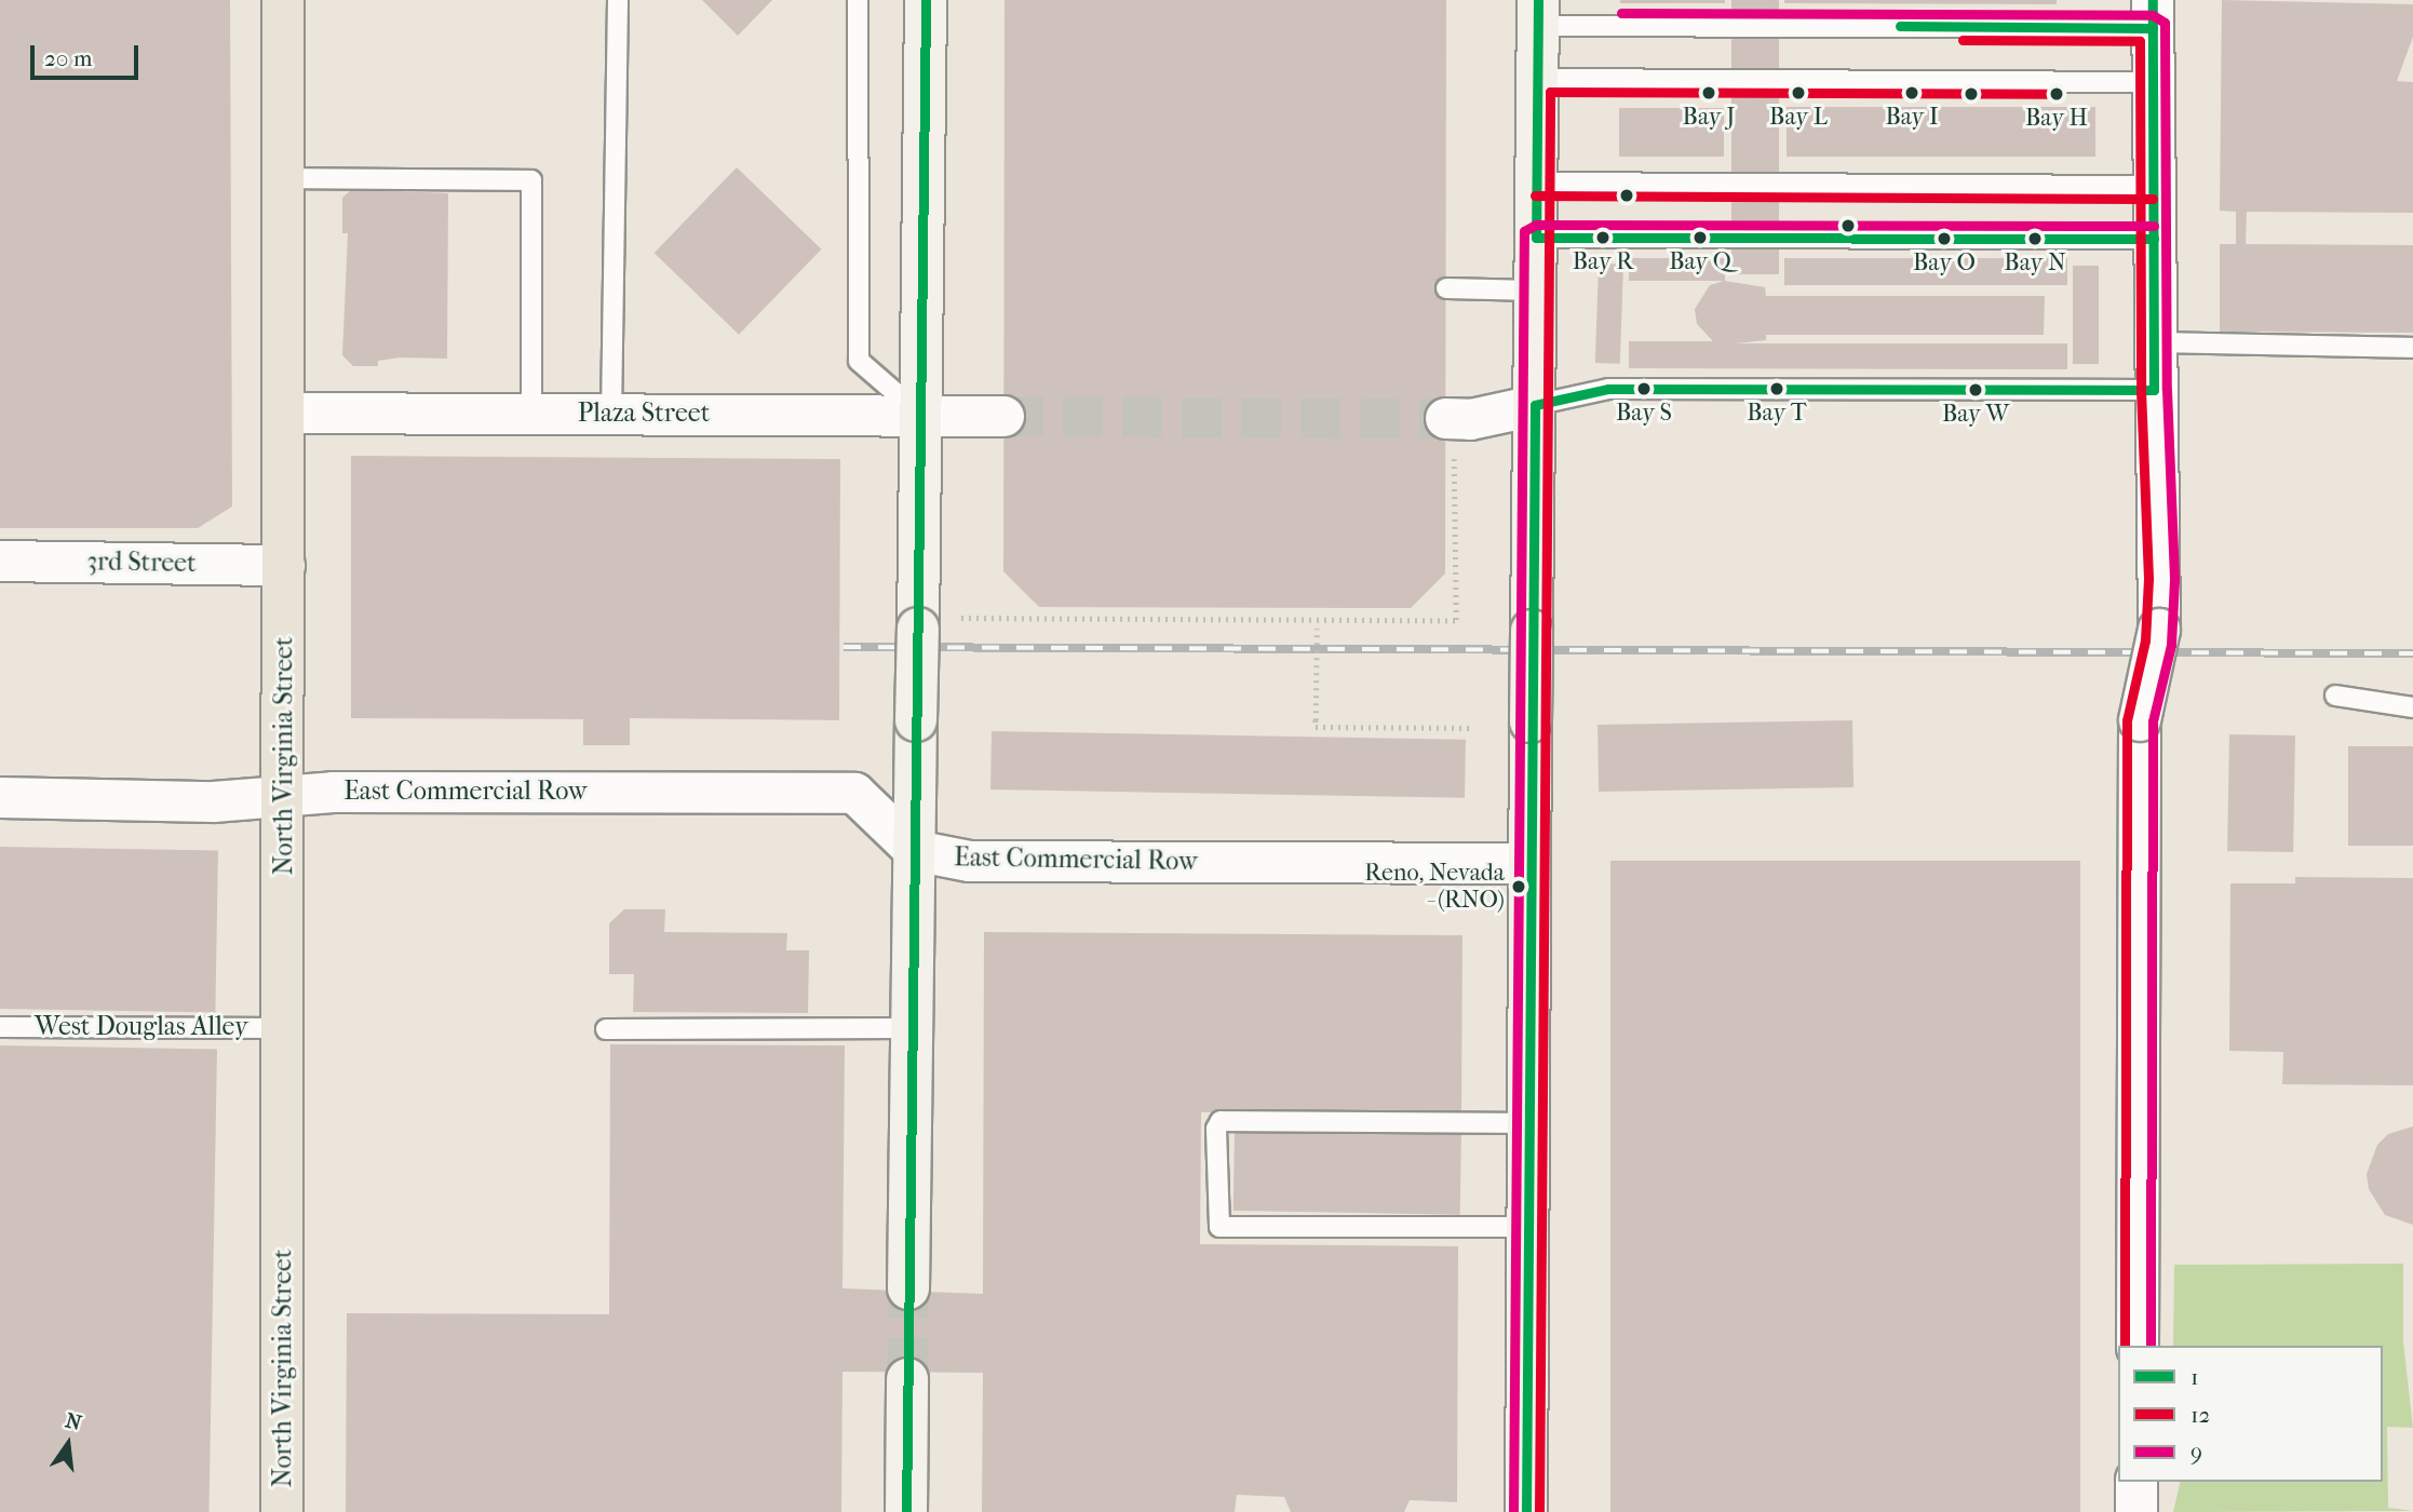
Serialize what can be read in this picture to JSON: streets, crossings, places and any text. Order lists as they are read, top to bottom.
{
  "streets": {
    "main road": ["North Virginia Street"],
    "street": ["Plaza Street", "3rd Street", "East Commercial Row"],
    "lane": ["West Douglas Alley"]
  },
  "crossings": [
    ["Plaza Street", "North Virginia Street"],
    ["3rd Street", "North Virginia Street"],
    ["North Virginia Street", "East Commercial Row"],
    ["North Virginia Street", "West Douglas Alley"]
  ],
  "places": [
    "Bay J",
    "Bay L",
    "Bay I",
    "Bay H",
    "Bay R",
    "Bay Q",
    "Bay O",
    "Bay N",
    "Bay S",
    "Bay T",
    "Bay W",
    "Reno, Nevada - (RNO)"
  ],
  "lines": ["transit line 1", "transit line 9", "transit line 12"],
  "legend": ["1", "12", "9"],
  "scale_bar": "20 m",
  "north": "top"
}
